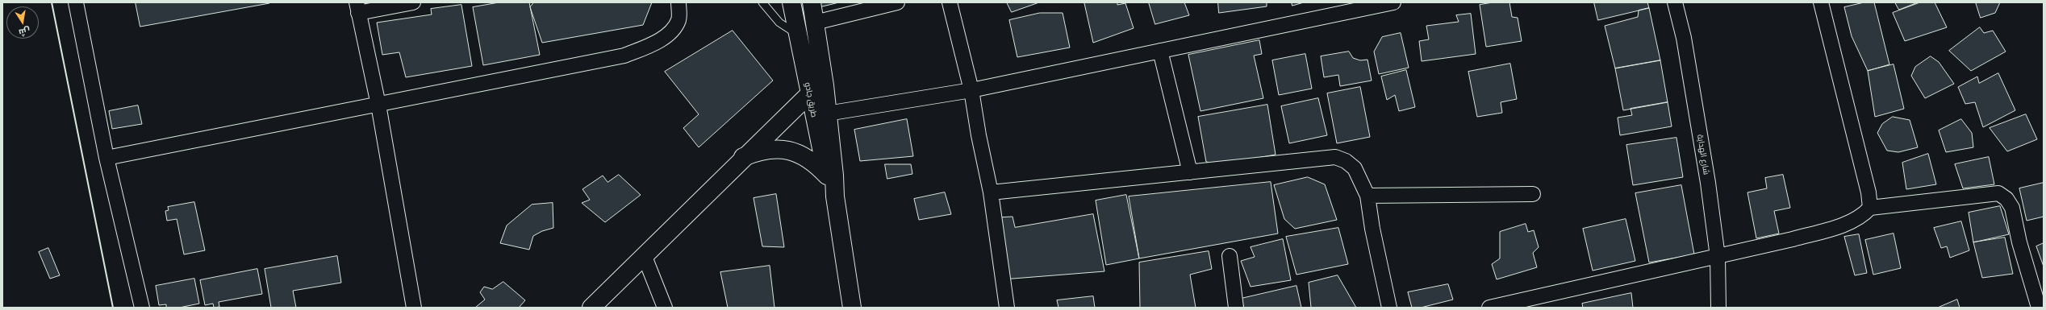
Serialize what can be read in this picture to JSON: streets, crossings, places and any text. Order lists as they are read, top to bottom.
{
  "streets": {
    "main road": ["طريق جادو"],
    "street": ["شارع الهداية"]
  },
  "north": "bottom"
}
